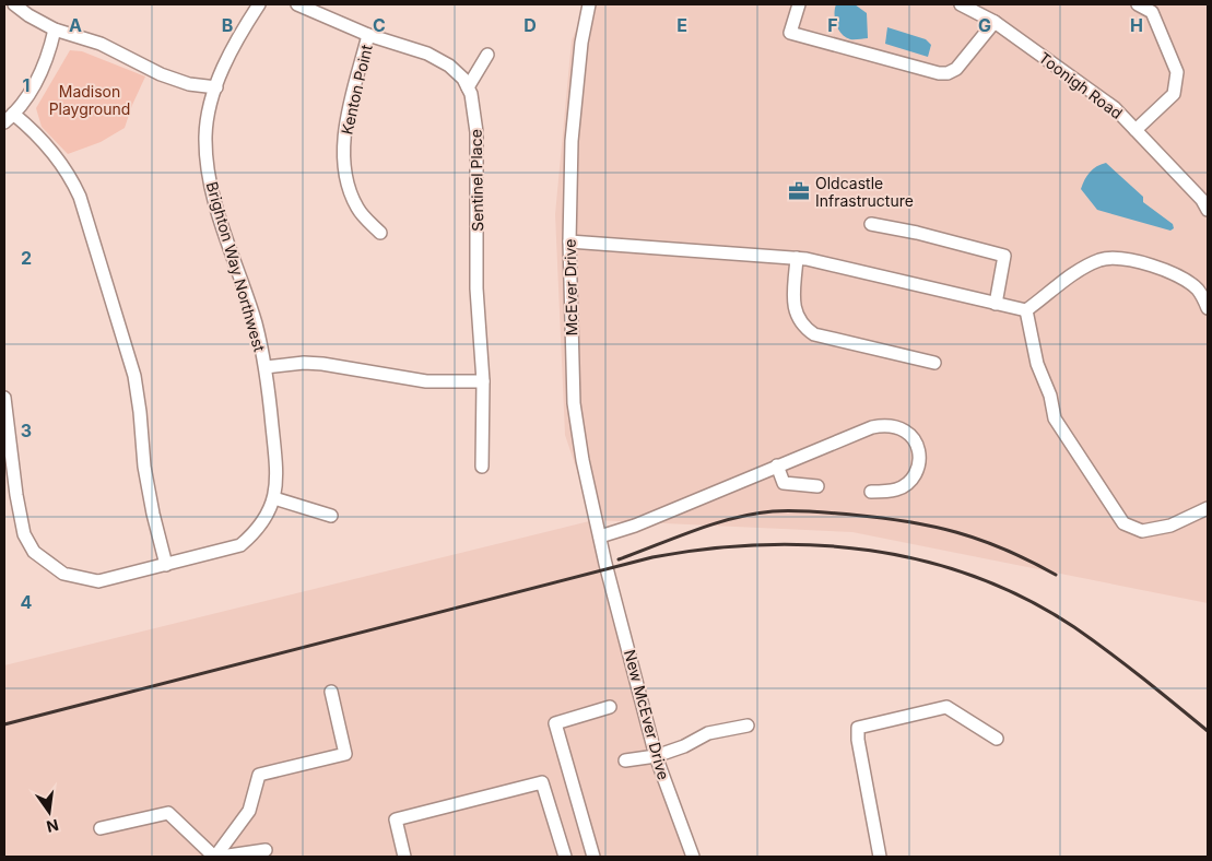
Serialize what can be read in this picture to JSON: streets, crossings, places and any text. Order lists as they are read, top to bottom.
{
  "streets": {
    "street": [
      "Toonigh Road",
      "Kenton Point",
      "Sentinel Place",
      "Brighton Way Northwest",
      "McEver Drive",
      "New McEver Drive"
    ]
  },
  "crossings": [
    ["Kenton Point", "Sentinel Place"],
    ["McEver Drive", "New McEver Drive"]
  ],
  "parks": ["Madison Playground"],
  "places": {
    "office": ["Oldcastle Infrastructure"]
  },
  "north": "bottom",
  "grid": {
    "columns": [
      "A",
      "B",
      "C",
      "D",
      "E",
      "F",
      "G",
      "H"
    ],
    "rows": [
      "1",
      "2",
      "3",
      "4"
    ]
  }
}
